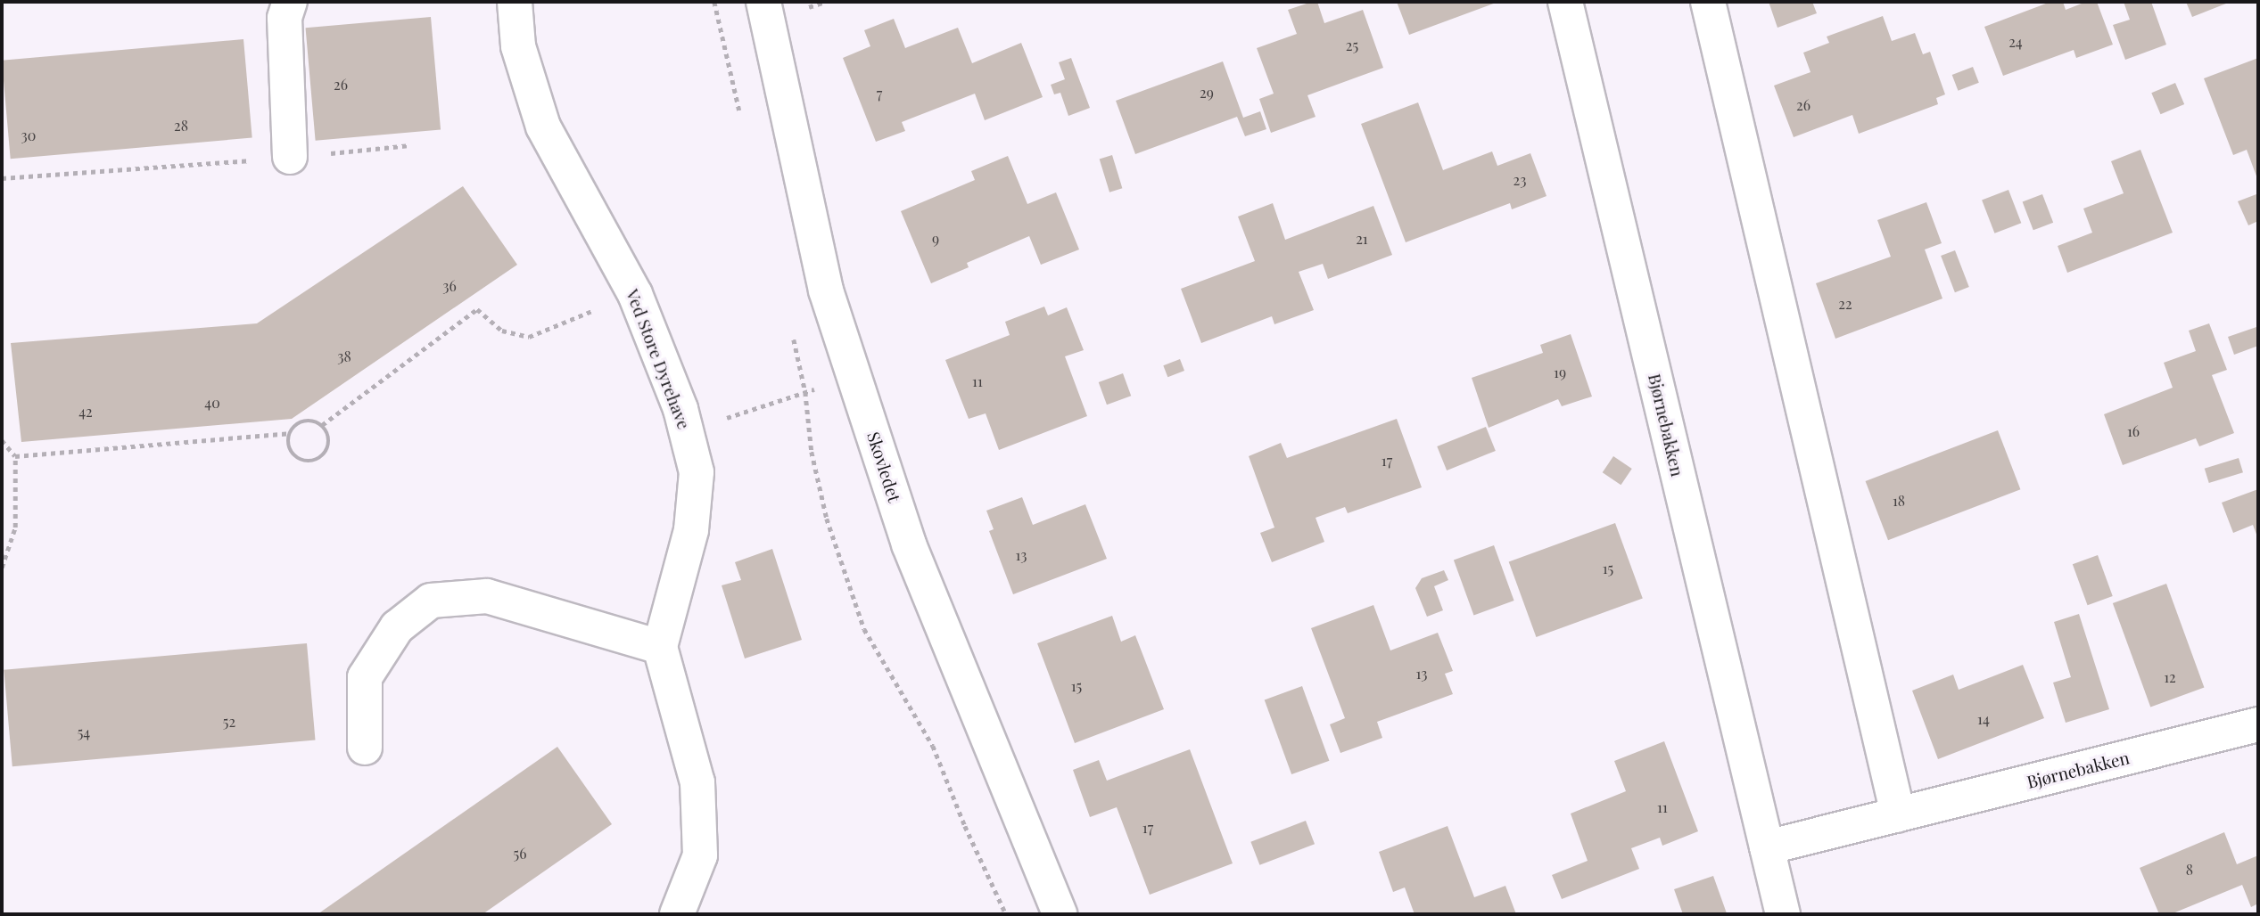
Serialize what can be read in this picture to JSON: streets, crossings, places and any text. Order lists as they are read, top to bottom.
{
  "streets": {
    "street": ["Ved Store Dyrehave", "Bjørnebakken", "Skovledet"]
  },
  "house_numbers": [
    "24",
    "25",
    "26",
    "29",
    "7",
    "26",
    "28",
    "30",
    "23",
    "9",
    "21",
    "36",
    "22",
    "38",
    "19",
    "11",
    "40",
    "42",
    "16",
    "17",
    "18",
    "13",
    "15",
    "13",
    "12",
    "15",
    "14",
    "52",
    "54",
    "11",
    "17",
    "56",
    "8"
  ]
}
